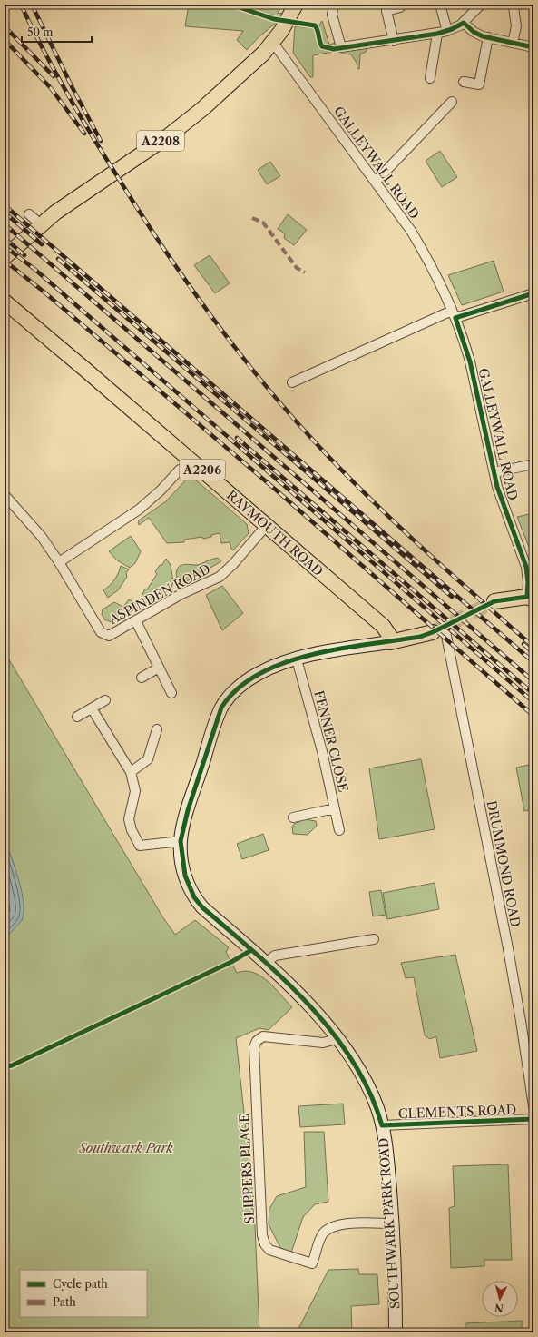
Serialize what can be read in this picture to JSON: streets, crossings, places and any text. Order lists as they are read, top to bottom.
{
  "streets": {
    "main road": [
      "A2208",
      "A2206",
      "RAYMOUTH ROAD",
      "SOUTHWARK PARK ROAD"
    ],
    "street": [
      "GALLEYWALL ROAD",
      "ASPINDEN ROAD",
      "FENNER CLOSE",
      "DRUMMOND ROAD",
      "CLEMENTS ROAD",
      "SLIPPERS PLACE"
    ]
  },
  "crossings": [
    ["A2208", "GALLEYWALL ROAD"],
    ["RAYMOUTH ROAD", "ASPINDEN ROAD"],
    ["RAYMOUTH ROAD", "SOUTHWARK PARK ROAD"],
    ["FENNER CLOSE", "SOUTHWARK PARK ROAD"],
    ["DRUMMOND ROAD", "SOUTHWARK PARK ROAD"],
    ["CLEMENTS ROAD", "SOUTHWARK PARK ROAD"],
    ["SLIPPERS PLACE", "SOUTHWARK PARK ROAD"]
  ],
  "parks": ["Southwark Park"],
  "legend": ["Cycle path", "Path"],
  "scale_bar": "50 m",
  "north": "bottom"
}
